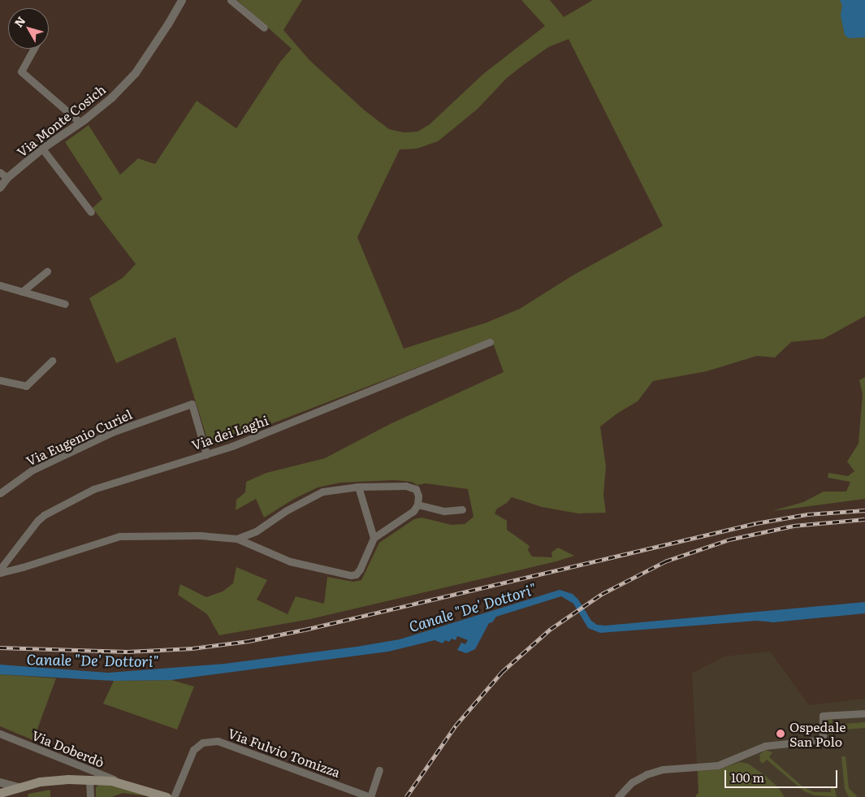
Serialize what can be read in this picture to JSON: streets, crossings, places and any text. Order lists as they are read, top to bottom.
{
  "streets": {
    "street": [
      "Via Monte Cosich",
      "Via dei Laghi",
      "Via Eugenio Curiel",
      "Via Doberdò",
      "Via Fulvio Tomizza"
    ]
  },
  "crossings": [
    ["Via dei Laghi", "Via Eugenio Curiel"]
  ],
  "water": ["Canale \"De' Dottori\""],
  "places": ["Ospedale San Polo"],
  "scale_bar": "100 m",
  "north": "top left"
}
